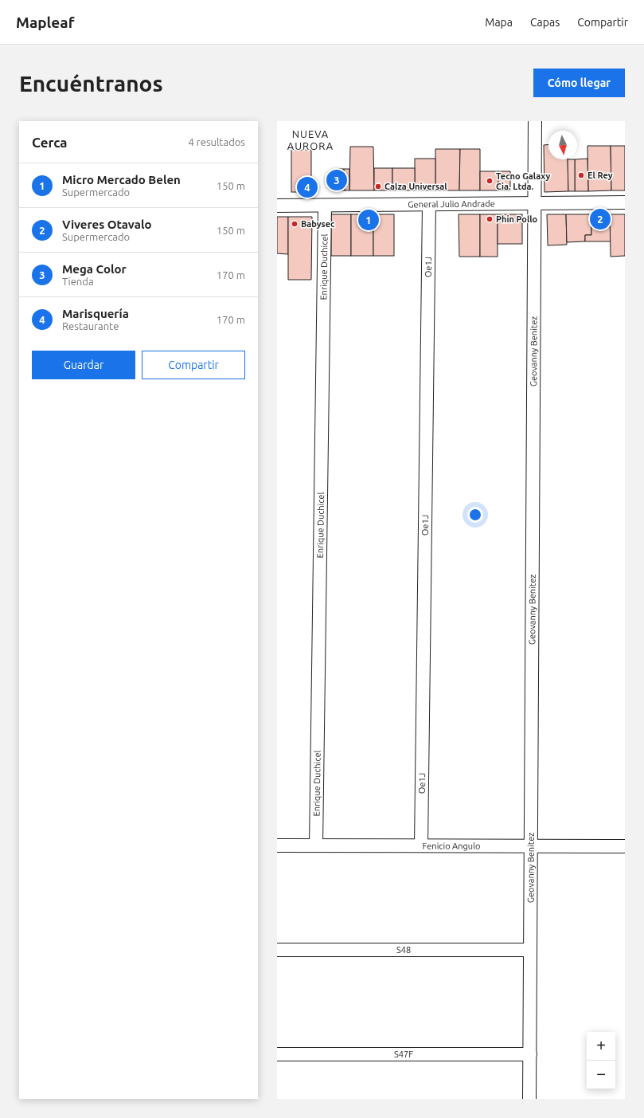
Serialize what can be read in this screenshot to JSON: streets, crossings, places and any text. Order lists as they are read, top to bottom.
{
  "streets": {
    "street": [
      "General Julio Andrade",
      "Enrique Duchicel",
      "Oe1J",
      "Geovanny Benitez",
      "Fenicio Angulo",
      "S48",
      "S47F"
    ]
  },
  "crossings": [
    ["General Julio Andrade", "Enrique Duchicel"],
    ["General Julio Andrade", "Oe1J"],
    ["General Julio Andrade", "Geovanny Benitez"],
    ["Enrique Duchicel", "Fenicio Angulo"],
    ["Oe1J", "Fenicio Angulo"],
    ["Geovanny Benitez", "Fenicio Angulo"],
    ["Geovanny Benitez", "S48"],
    ["Geovanny Benitez", "S47F"]
  ],
  "districts": ["NUEVA AURORA"],
  "places": [
    "El Rey",
    "Tecno Galaxy Cia. Ltda.",
    "Calza Universal",
    "Phin Pollo",
    "Babysec"
  ],
  "north": "bottom",
  "page": {
    "header": "Mapleaf",
    "nav": ["Mapa", "Capas", "Compartir"],
    "buttons": [
      "Cómo llegar",
      ["Guardar", "Compartir"]
    ],
    "title": "Encuéntranos",
    "heading": ["Cerca", "4 resultados"],
    "list": [
      {
        "mark": "1",
        "name": "Micro Mercado Belen",
        "note": "Supermercado",
        "value": "150 m"
      },
      {
        "mark": "2",
        "name": "Viveres Otavalo",
        "note": "Supermercado",
        "value": "150 m"
      },
      {
        "mark": "3",
        "name": "Mega Color",
        "note": "Tienda",
        "value": "170 m"
      },
      {
        "mark": "4",
        "name": "Marisquería",
        "note": "Restaurante",
        "value": "170 m"
      }
    ],
    "pins": [
      "3",
      "4",
      "2",
      "1"
    ],
    "map_buttons": ["+", "−"]
  }
}
